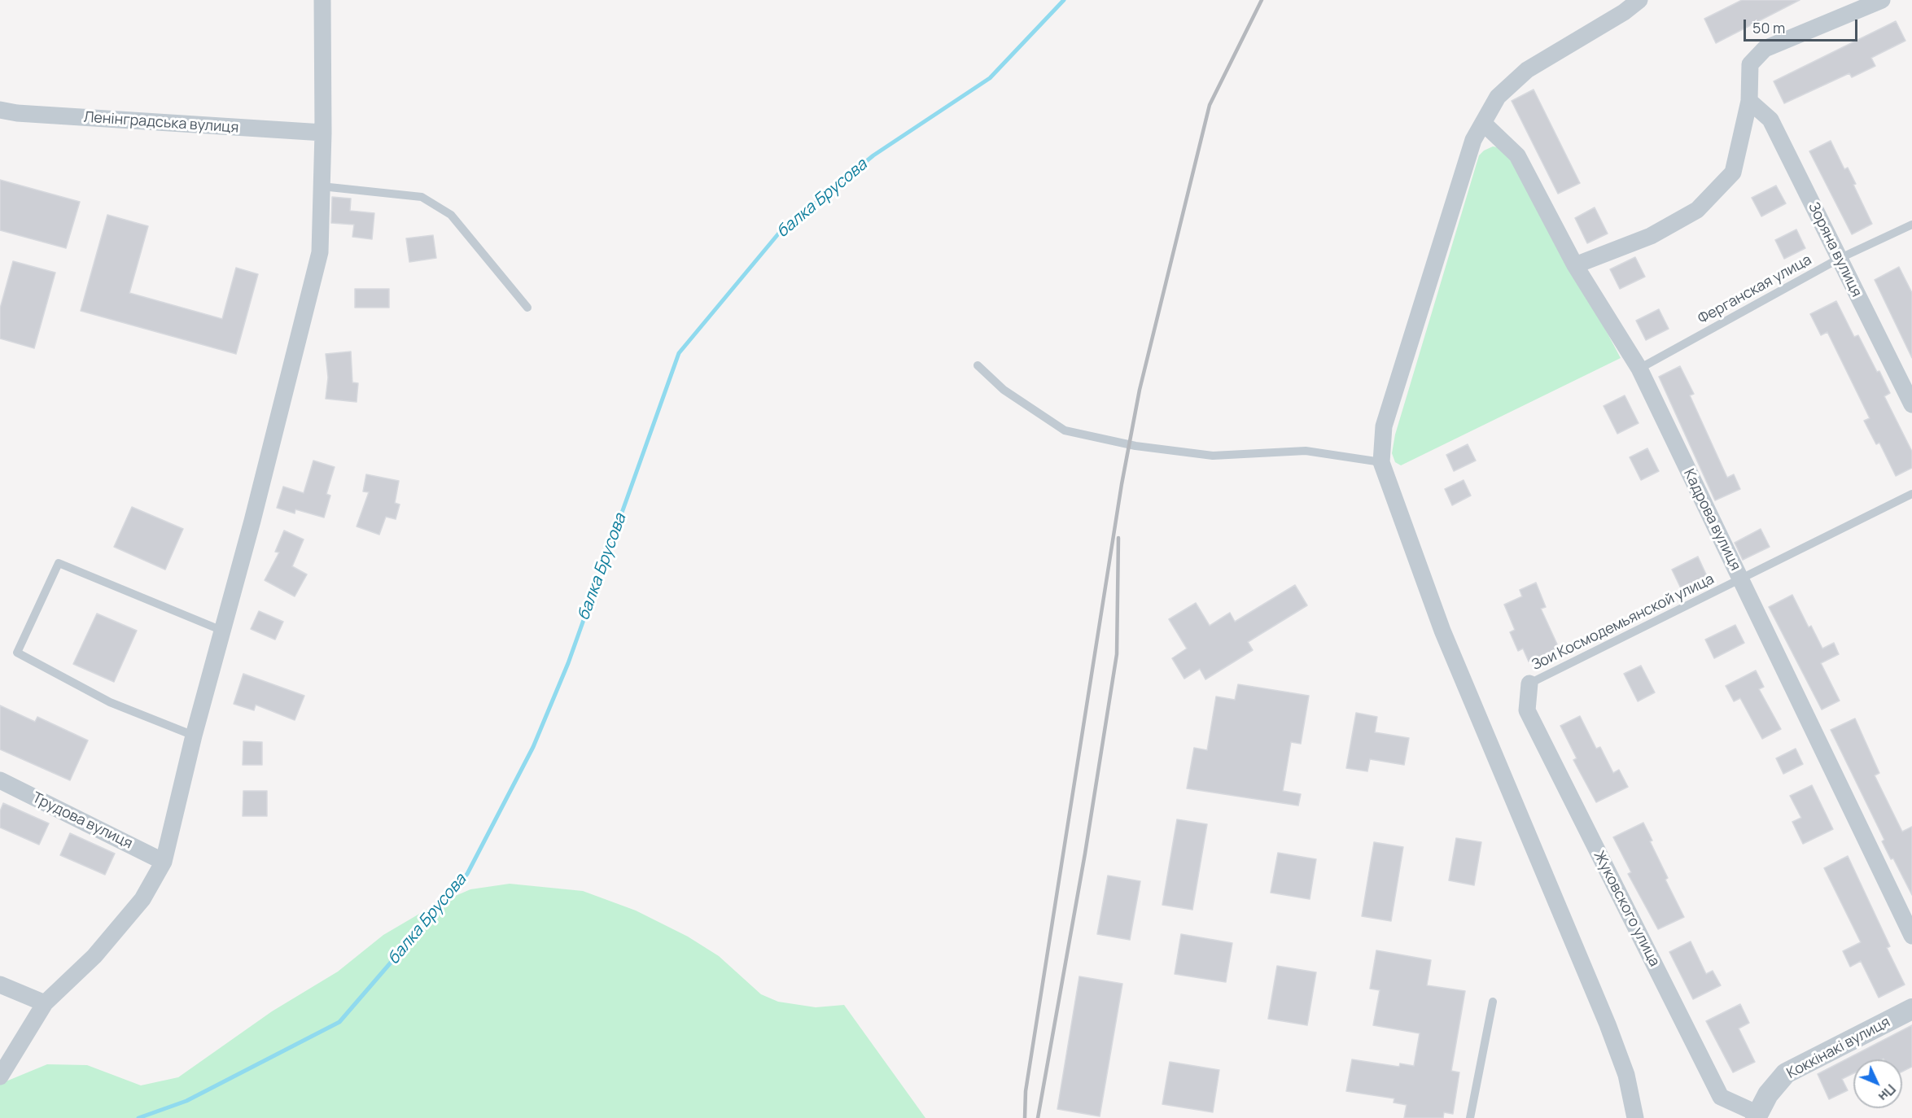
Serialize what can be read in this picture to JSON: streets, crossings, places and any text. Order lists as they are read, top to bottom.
{
  "streets": {
    "street": [
      "Ленінградська вулиця",
      "Зоряна вулиця",
      "Кадрова вулиця",
      "Трудова вулиця",
      "Жуковского улица",
      "Коккінакі вулиця"
    ],
    "lane": ["Ферганская улица", "Зои Космодемьянской улица"]
  },
  "crossings": [
    ["Зоряна вулиця", "Ферганская улица"],
    ["Ферганская улица", "Кадрова вулиця"],
    ["Кадрова вулиця", "Зои Космодемьянской улица"],
    ["Зои Космодемьянской улица", "Жуковского улица"],
    ["Жуковского улица", "Коккінакі вулиця"]
  ],
  "water": ["балка Брусова"],
  "scale_bar": "50 m",
  "north": "bottom right"
}
